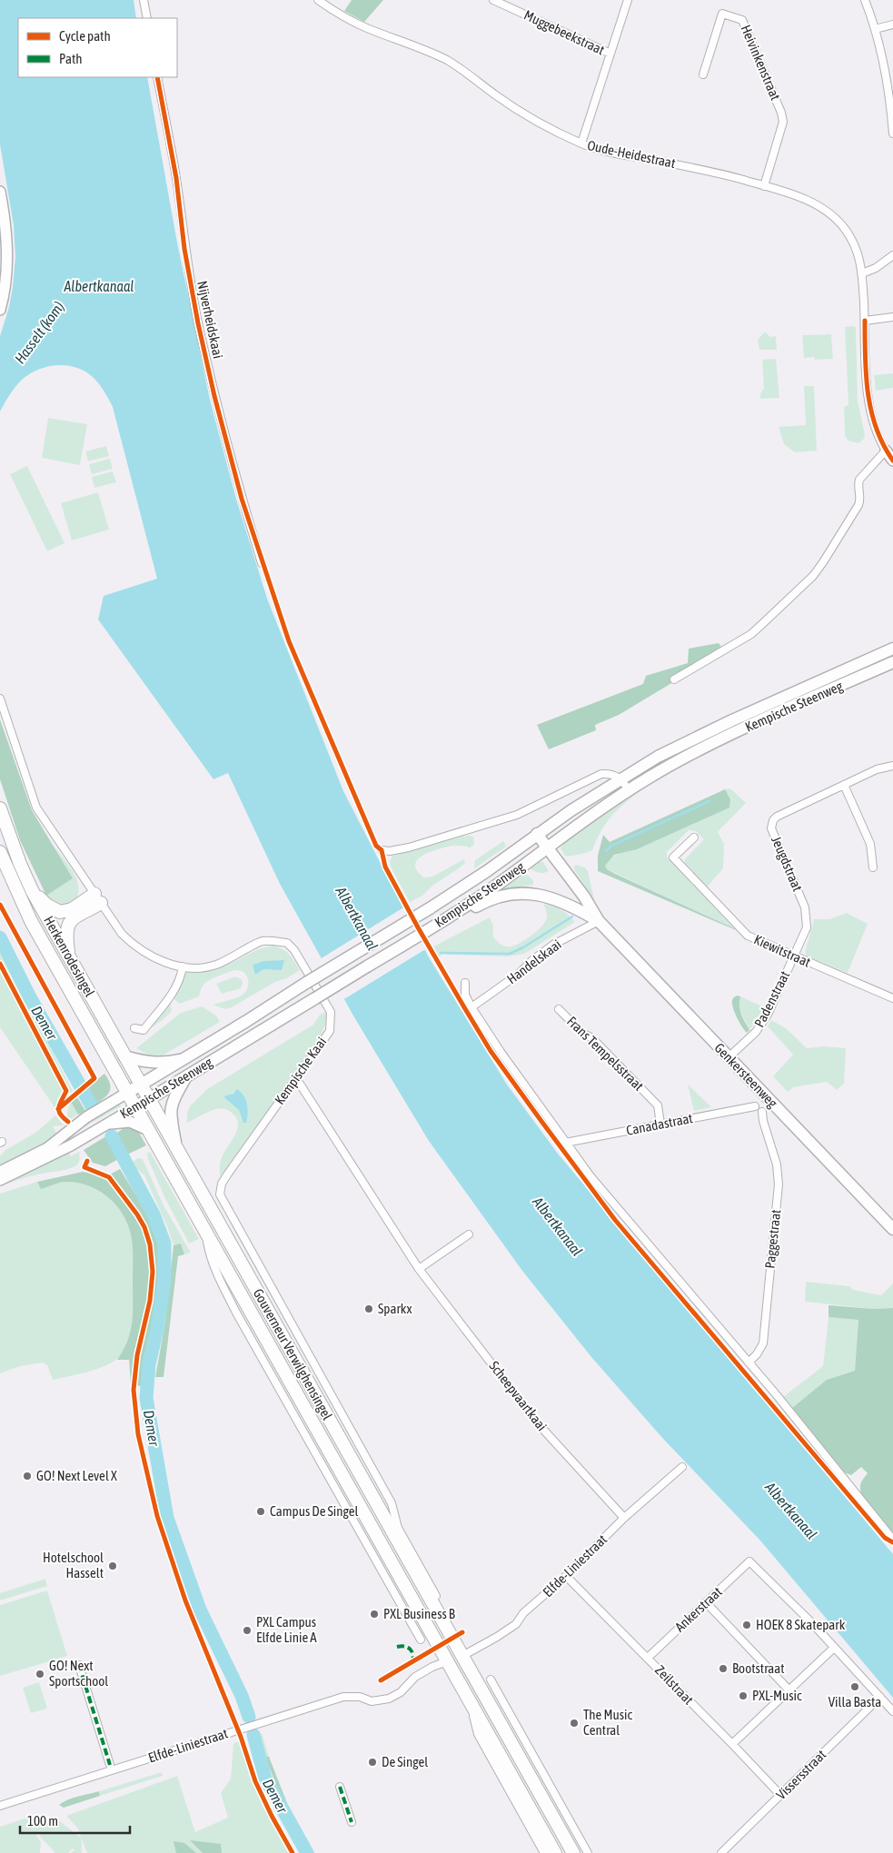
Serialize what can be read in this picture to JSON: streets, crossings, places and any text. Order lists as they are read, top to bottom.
{
  "streets": {
    "highway": ["Herkenrodesingel", "Gouverneur Verwilghensingel"],
    "main road": ["Kempische Steenweg", "Genkersteenweg"],
    "street": [
      "Muggebeekstraat",
      "Heivinkenstraat",
      "Oude-Heidestraat",
      "Nijverheidskaai",
      "Jeugdstraat",
      "Kiewitstraat",
      "Handelskaai",
      "Padenstraat",
      "Frans Tempelsstraat",
      "Kempische Kaai",
      "Canadastraat",
      "Paggestraat",
      "Scheepvaartkaai",
      "Elfde-Liniestraat",
      "Ankerstraat",
      "Zeilstraat",
      "Vissersstraat"
    ]
  },
  "crossings": [
    ["Muggebeekstraat", "Oude-Heidestraat"],
    ["Heivinkenstraat", "Oude-Heidestraat"],
    ["Kempische Steenweg", "Herkenrodesingel"],
    ["Kempische Steenweg", "Genkersteenweg"],
    ["Kempische Steenweg", "Gouverneur Verwilghensingel"],
    ["Jeugdstraat", "Kiewitstraat"],
    ["Jeugdstraat", "Padenstraat"],
    ["Kiewitstraat", "Padenstraat"],
    ["Herkenrodesingel", "Gouverneur Verwilghensingel"],
    ["Handelskaai", "Genkersteenweg"],
    ["Padenstraat", "Genkersteenweg"],
    ["Frans Tempelsstraat", "Canadastraat"],
    ["Kempische Kaai", "Gouverneur Verwilghensingel"],
    ["Kempische Kaai", "Scheepvaartkaai"],
    ["Gouverneur Verwilghensingel", "Elfde-Liniestraat"],
    ["Scheepvaartkaai", "Elfde-Liniestraat"],
    ["Elfde-Liniestraat", "Zeilstraat"],
    ["Ankerstraat", "Zeilstraat"],
    ["Zeilstraat", "Vissersstraat"]
  ],
  "water": ["Albertkanaal", "Hasselt (kom)", "Demer"],
  "places": [
    "Sparkx",
    "GO! Next Level X",
    "Campus De Singel",
    "Hotelschool Hasselt",
    "PXL Business B",
    "HOEK 8 Skatepark",
    "PXL Campus Elfde Linie A",
    "Bootstraat",
    "GO! Next Sportschool",
    "Villa Basta",
    "PXL-Music",
    "The Music Central",
    "De Singel"
  ],
  "legend": ["Cycle path", "Path"],
  "scale_bar": "100 m"
}
